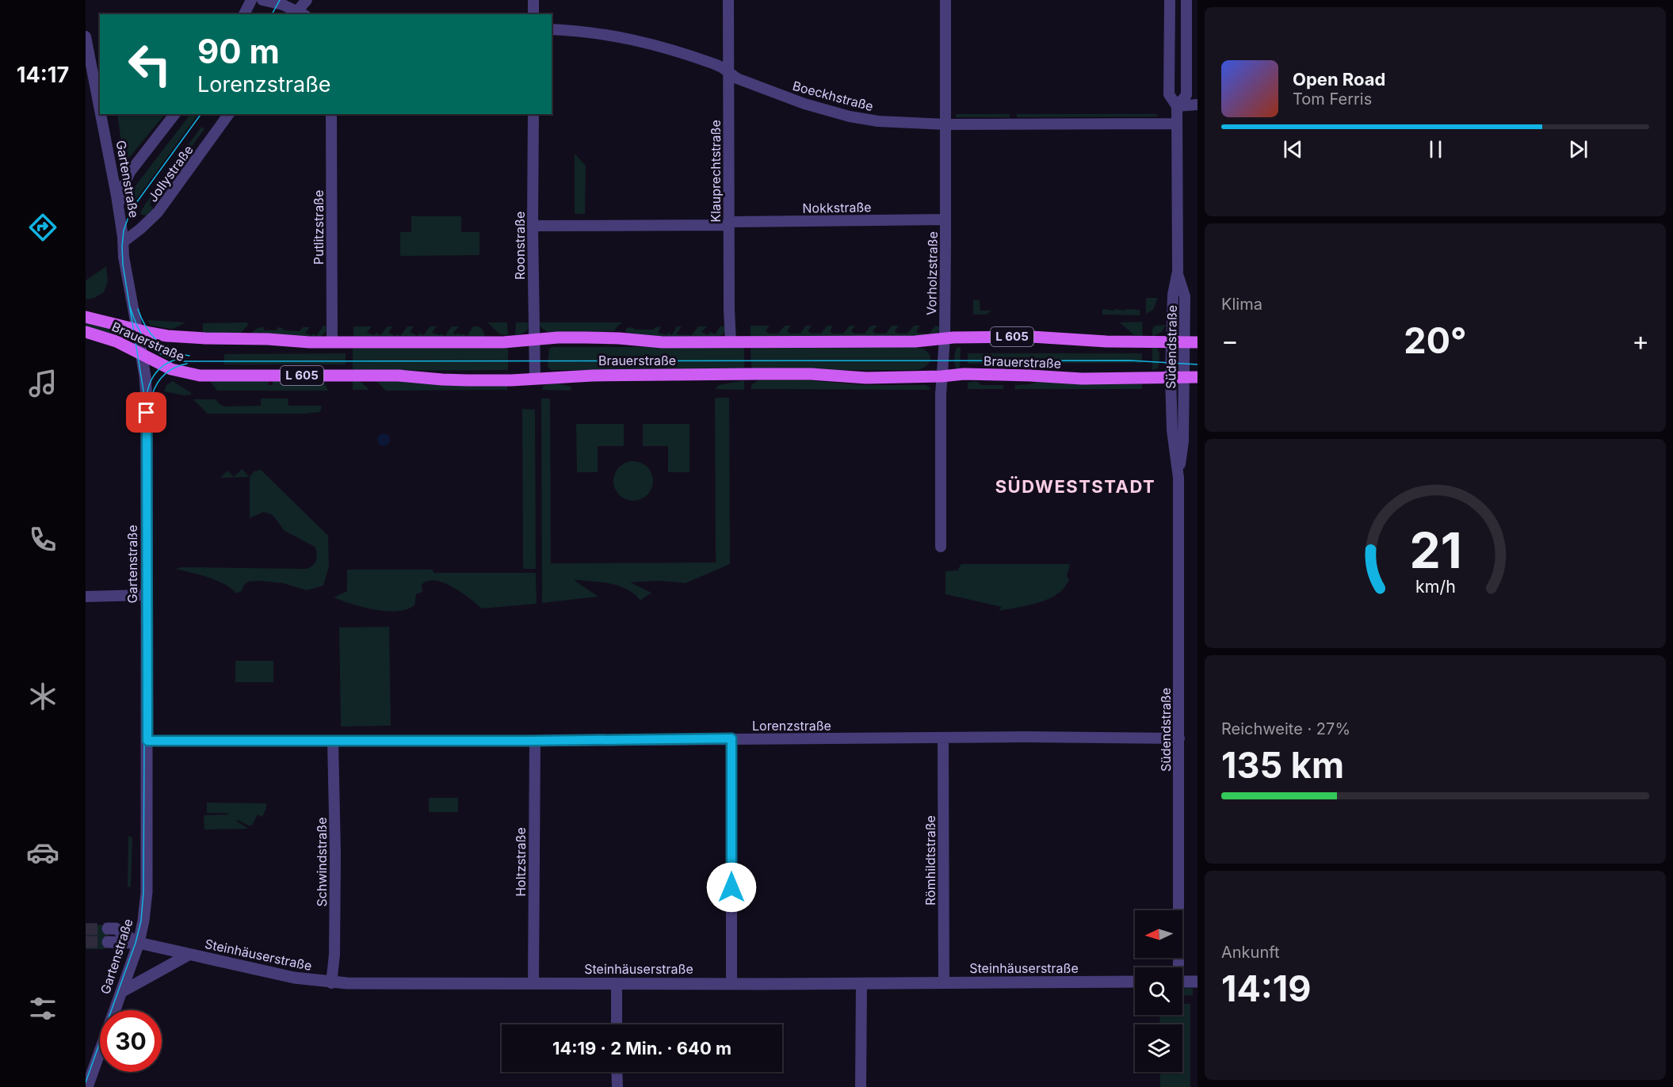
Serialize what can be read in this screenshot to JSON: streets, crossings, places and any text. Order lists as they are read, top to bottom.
{
  "streets": {
    "main road": ["L 605", "Brauerstraße"],
    "street": [
      "Boeckhstraße",
      "Klauprechtstraße",
      "Jollystraße",
      "Gartenstraße",
      "Nokkstraße",
      "Putlitzstraße",
      "Roonstraße",
      "Vorholzstraße",
      "Südendstraße",
      "Lorenzstraße",
      "Römhildtstraße",
      "Schwindstraße",
      "Holtzstraße",
      "Steinhäuserstraße"
    ]
  },
  "crossings": [
    ["Boeckhstraße", "Klauprechtstraße"],
    ["Boeckhstraße", "Vorholzstraße"],
    ["Boeckhstraße", "Südendstraße"],
    ["Klauprechtstraße", "Nokkstraße"],
    ["Klauprechtstraße", "Brauerstraße"],
    ["Jollystraße", "Gartenstraße"],
    ["Gartenstraße", "Brauerstraße"],
    ["Gartenstraße", "Lorenzstraße"],
    ["Gartenstraße", "Steinhäuserstraße"],
    ["Nokkstraße", "Roonstraße"],
    ["Nokkstraße", "Vorholzstraße"],
    ["Putlitzstraße", "Brauerstraße"],
    ["Roonstraße", "Brauerstraße"],
    ["Vorholzstraße", "Brauerstraße"],
    ["Brauerstraße", "Südendstraße"],
    ["Südendstraße", "Lorenzstraße"],
    ["Lorenzstraße", "Römhildtstraße"],
    ["Lorenzstraße", "Schwindstraße"],
    ["Lorenzstraße", "Holtzstraße"],
    ["Römhildtstraße", "Steinhäuserstraße"],
    ["Schwindstraße", "Steinhäuserstraße"],
    ["Holtzstraße", "Steinhäuserstraße"]
  ],
  "districts": ["SÜDWESTSTADT"],
  "north": "left",
  "page": {
    "tabs": "14:17",
    "turn": ["90 m", "Lorenzstraße"],
    "song": ["Open Road", "Tom Ferris"],
    "tile": [
      "Klima",
      ["Reichweite · 27%", "135 km"],
      ["Ankunft", "14:19"]
    ],
    "heat": ["−", "20°", "+"],
    "limit": "30",
    "trip": "14:19 · 2 Min. · 640 m",
    "gauge": ["21", "km/h"]
  }
}
